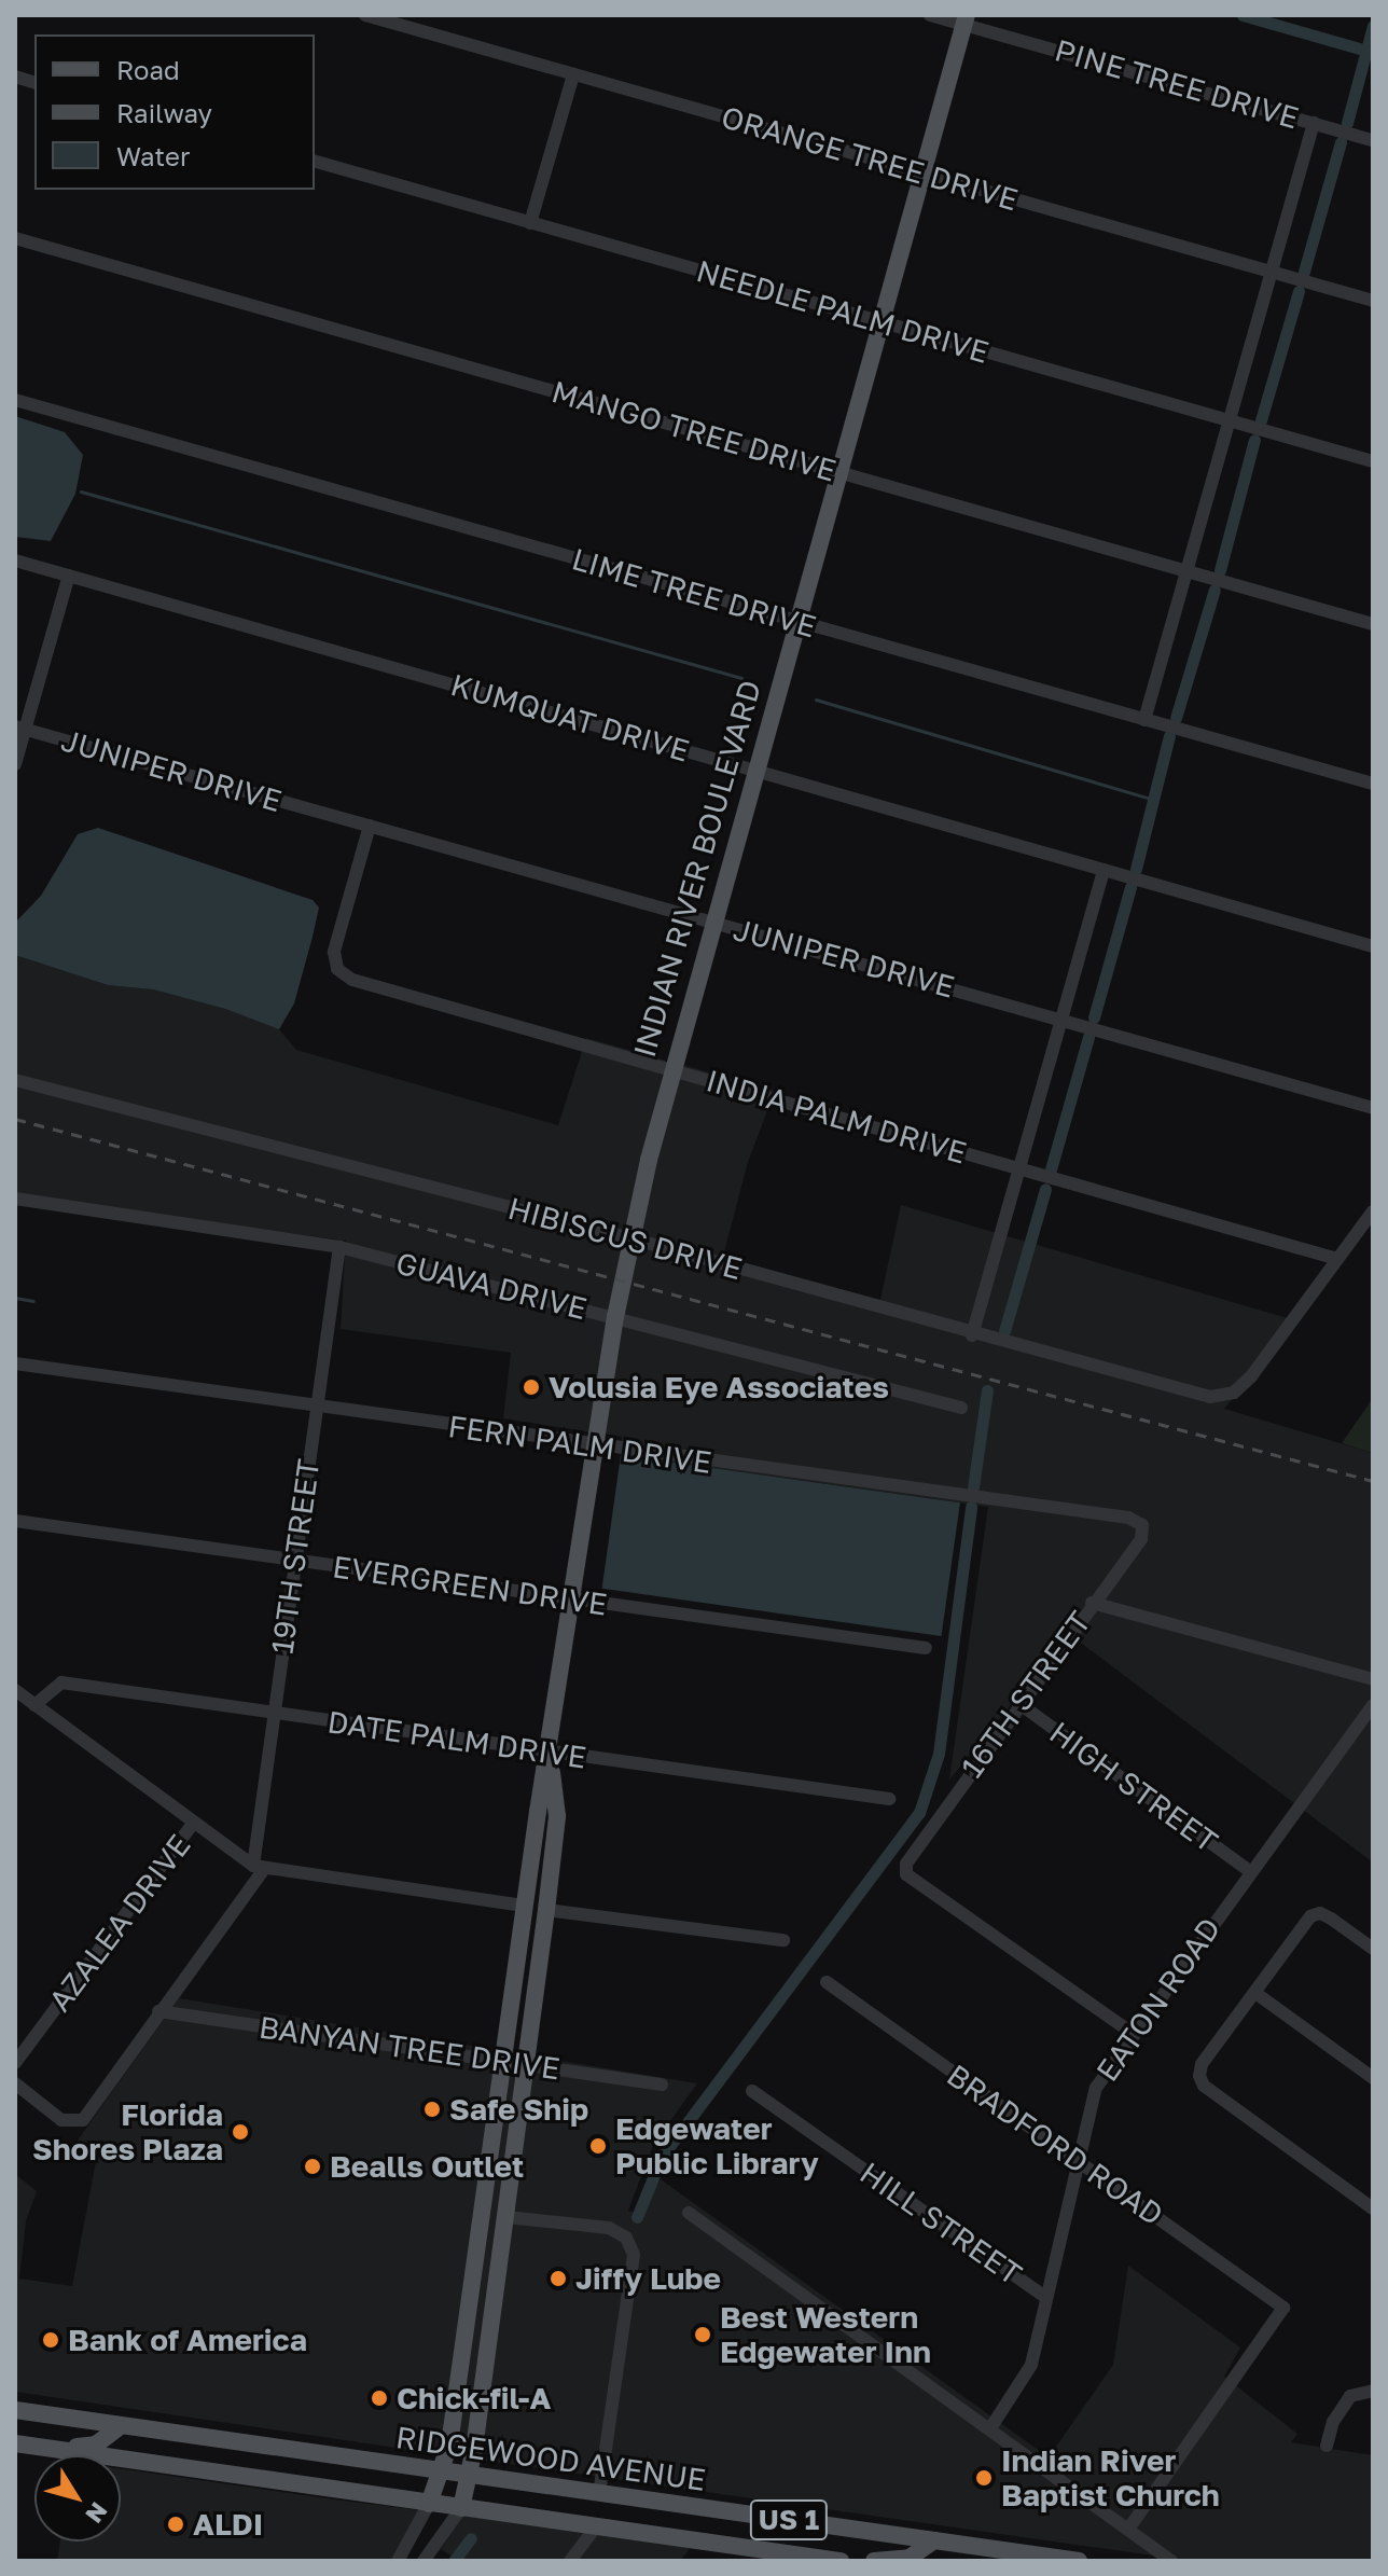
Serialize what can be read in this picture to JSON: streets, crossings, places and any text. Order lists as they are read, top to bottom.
{
  "streets": {
    "main road": ["INDIAN RIVER BOULEVARD", "RIDGEWOOD AVENUE", "US 1"],
    "street": [
      "PINE TREE DRIVE",
      "ORANGE TREE DRIVE",
      "NEEDLE PALM DRIVE",
      "MANGO TREE DRIVE",
      "LIME TREE DRIVE",
      "KUMQUAT DRIVE",
      "JUNIPER DRIVE",
      "INDIA PALM DRIVE",
      "HIBISCUS DRIVE",
      "GUAVA DRIVE",
      "FERN PALM DRIVE",
      "19TH STREET",
      "EVERGREEN DRIVE",
      "16TH STREET",
      "DATE PALM DRIVE",
      "HIGH STREET",
      "AZALEA DRIVE",
      "EATON ROAD",
      "BANYAN TREE DRIVE",
      "BRADFORD ROAD",
      "HILL STREET"
    ]
  },
  "crossings": [
    ["PINE TREE DRIVE", "INDIAN RIVER BOULEVARD"],
    ["ORANGE TREE DRIVE", "INDIAN RIVER BOULEVARD"],
    ["NEEDLE PALM DRIVE", "INDIAN RIVER BOULEVARD"],
    ["MANGO TREE DRIVE", "INDIAN RIVER BOULEVARD"],
    ["LIME TREE DRIVE", "INDIAN RIVER BOULEVARD"],
    ["KUMQUAT DRIVE", "INDIAN RIVER BOULEVARD"],
    ["JUNIPER DRIVE", "INDIAN RIVER BOULEVARD"],
    ["JUNIPER DRIVE", "INDIA PALM DRIVE"],
    ["INDIAN RIVER BOULEVARD", "INDIA PALM DRIVE"],
    ["INDIAN RIVER BOULEVARD", "HIBISCUS DRIVE"],
    ["INDIAN RIVER BOULEVARD", "GUAVA DRIVE"],
    ["INDIAN RIVER BOULEVARD", "FERN PALM DRIVE"],
    ["INDIAN RIVER BOULEVARD", "EVERGREEN DRIVE"],
    ["INDIAN RIVER BOULEVARD", "DATE PALM DRIVE"],
    ["INDIAN RIVER BOULEVARD", "BANYAN TREE DRIVE"],
    ["INDIAN RIVER BOULEVARD", "RIDGEWOOD AVENUE"],
    ["INDIA PALM DRIVE", "HIBISCUS DRIVE"],
    ["GUAVA DRIVE", "19TH STREET"],
    ["FERN PALM DRIVE", "19TH STREET"],
    ["FERN PALM DRIVE", "16TH STREET"],
    ["19TH STREET", "EVERGREEN DRIVE"],
    ["19TH STREET", "DATE PALM DRIVE"],
    ["19TH STREET", "BANYAN TREE DRIVE"],
    ["16TH STREET", "HIGH STREET"],
    ["16TH STREET", "EATON ROAD"],
    ["HIGH STREET", "EATON ROAD"],
    ["EATON ROAD", "BRADFORD ROAD"],
    ["EATON ROAD", "HILL STREET"]
  ],
  "places": [
    "Volusia Eye Associates",
    "Safe Ship",
    "Florida Shores Plaza",
    "Edgewater Public Library",
    "Bealls Outlet",
    "Jiffy Lube",
    "Best Western Edgewater Inn",
    "Bank of America",
    "Chick-fil-A",
    "Indian River Baptist Church",
    "ALDI"
  ],
  "legend": ["Road", "Railway", "Water"],
  "north": "bottom right"
}
